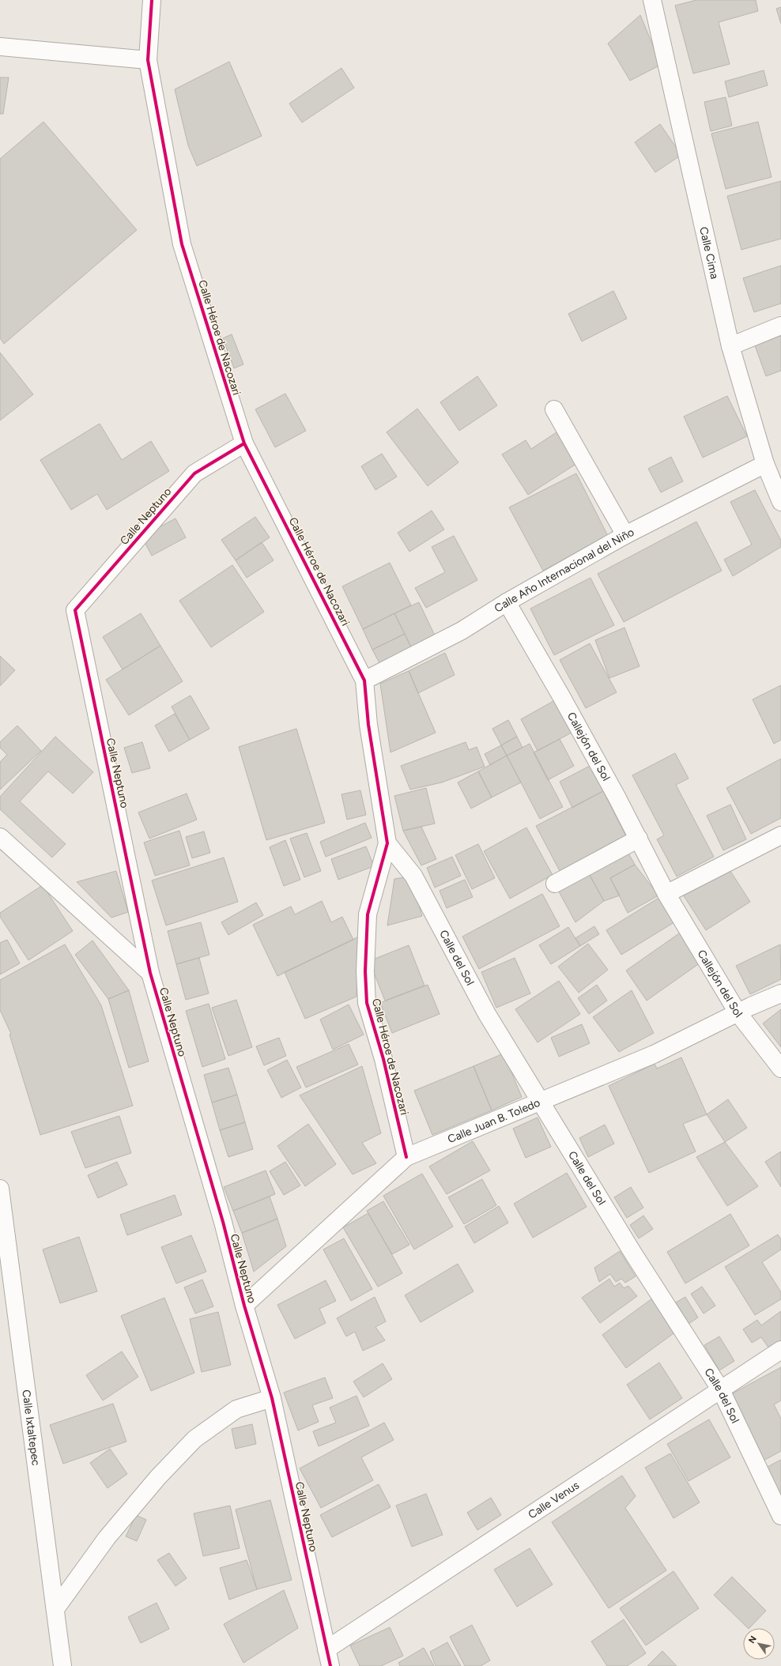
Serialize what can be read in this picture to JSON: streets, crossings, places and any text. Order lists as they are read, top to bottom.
{
  "streets": {
    "street": [
      "Calle Cima",
      "Calle Héroe de Nacozari",
      "Calle Neptuno",
      "Calle Año Internacional del Niño",
      "Callejón del Sol",
      "Calle del Sol",
      "Calle Juan B. Toledo",
      "Calle Ixtaltepec",
      "Calle Venus"
    ]
  },
  "crossings": [
    ["Calle Cima", "Calle Año Internacional del Niño"],
    ["Calle Héroe de Nacozari", "Calle Neptuno"],
    ["Calle Héroe de Nacozari", "Calle Año Internacional del Niño"],
    ["Calle Héroe de Nacozari", "Calle del Sol"],
    ["Calle Héroe de Nacozari", "Calle Juan B. Toledo"],
    ["Calle Neptuno", "Calle Juan B. Toledo"],
    ["Calle Neptuno", "Calle Venus"],
    ["Calle Año Internacional del Niño", "Callejón del Sol"],
    ["Callejón del Sol", "Calle Juan B. Toledo"],
    ["Calle del Sol", "Calle Juan B. Toledo"],
    ["Calle del Sol", "Calle Venus"]
  ],
  "north": "top left"
}
